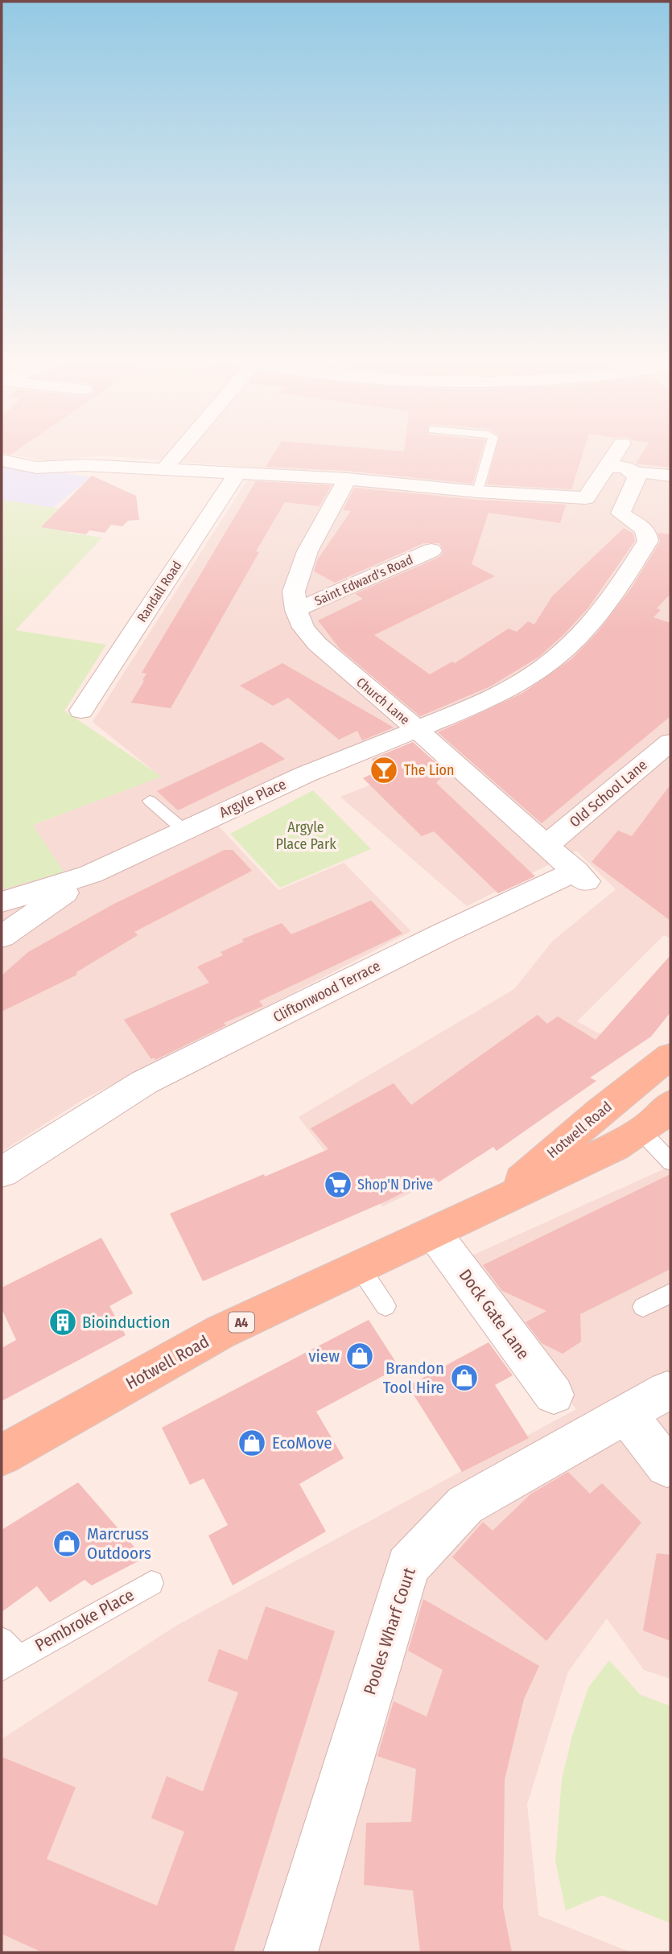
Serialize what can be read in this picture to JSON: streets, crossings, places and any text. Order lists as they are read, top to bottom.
{
  "streets": {
    "main road": ["Hotwell Road", "A4"],
    "street": [
      "Saint Edward's Road",
      "Randall Road",
      "Church Lane",
      "Old School Lane",
      "Argyle Place",
      "Cliftonwood Terrace",
      "Dock Gate Lane",
      "Pooles Wharf Court"
    ],
    "lane": ["Pembroke Place"]
  },
  "crossings": [
    ["Saint Edward's Road", "Church Lane"],
    ["Church Lane", "Old School Lane"],
    ["Church Lane", "Argyle Place"],
    ["Church Lane", "Cliftonwood Terrace"],
    ["Hotwell Road", "Dock Gate Lane"]
  ],
  "parks": ["Argyle Place Park"],
  "places": {
    "bar": ["The Lion"],
    "supermarket": ["Shop'N Drive"],
    "building": ["Bioinduction"],
    "shop": [
      "view",
      "Brandon Tool Hire",
      "EcoMove",
      "Marcruss Outdoors"
    ]
  }
}
